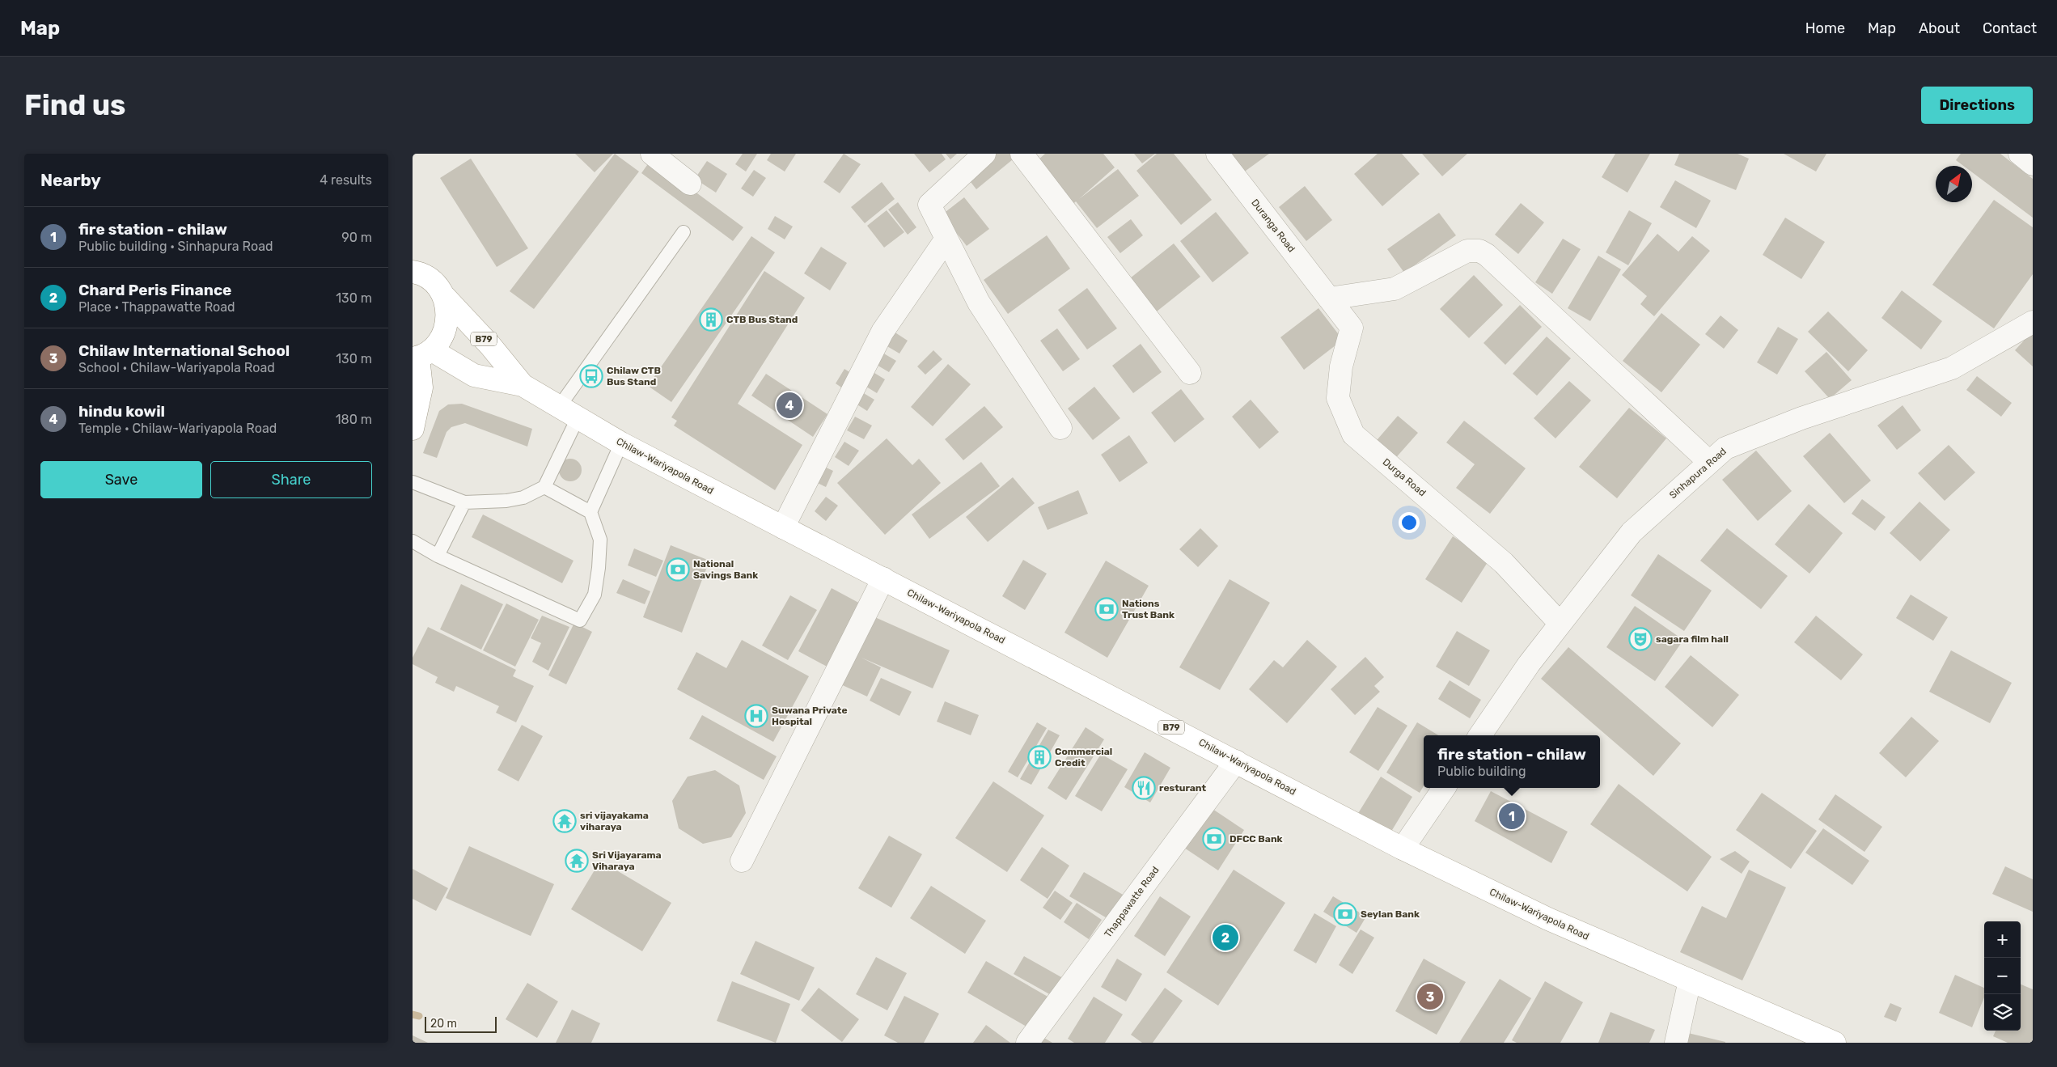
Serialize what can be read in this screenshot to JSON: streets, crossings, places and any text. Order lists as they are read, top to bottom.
{
  "streets": {
    "main road": ["B79", "Chilaw-Wariyapola Road"],
    "street": [
      "Duranga Road",
      "Sinhapura Road",
      "Durga Road",
      "Thappawatte Road"
    ]
  },
  "crossings": [
    ["Duranga Road", "Durga Road"],
    ["B79", "Chilaw-Wariyapola Road"],
    ["Chilaw-Wariyapola Road", "Thappawatte Road"],
    ["Sinhapura Road", "Durga Road"]
  ],
  "places": {
    "building": ["CTB Bus Stand", "Commercial Credit"],
    "bus stop": ["Chilaw CTB Bus Stand"],
    "bank": [
      "National Savings Bank",
      "Nations Trust Bank",
      "DFCC Bank",
      "Seylan Bank"
    ],
    "theatre": ["sagara film hall"],
    "hospital": ["Suwana Private Hospital"],
    "restaurant": ["resturant"],
    "temple": ["sri vijayakama viharaya", "Sri Vijayarama Viharaya"]
  },
  "scale_bar": "20 m",
  "north": "top right",
  "page": {
    "header": "Map",
    "nav": [
      "Home",
      "Map",
      "About",
      "Contact"
    ],
    "buttons": [
      "Directions",
      ["Save", "Share"]
    ],
    "title": "Find us",
    "heading": ["Nearby", "4 results"],
    "list": [
      {
        "mark": "1",
        "name": "fire station - chilaw",
        "note": "Public building · Sinhapura Road",
        "value": "90 m"
      },
      {
        "mark": "2",
        "name": "Chard Peris Finance",
        "note": "Place · Thappawatte Road",
        "value": "130 m"
      },
      {
        "mark": "3",
        "name": "Chilaw International School",
        "note": "School · Chilaw-Wariyapola Road",
        "value": "130 m"
      },
      {
        "mark": "4",
        "name": "hindu kowil",
        "note": "Temple · Chilaw-Wariyapola Road",
        "value": "180 m"
      }
    ],
    "pins": [
      "4",
      "1",
      "2",
      "3"
    ],
    "popup": ["fire station - chilaw", "Public building"],
    "map_buttons": ["+", "−"],
    "scale": "20 m"
  }
}
